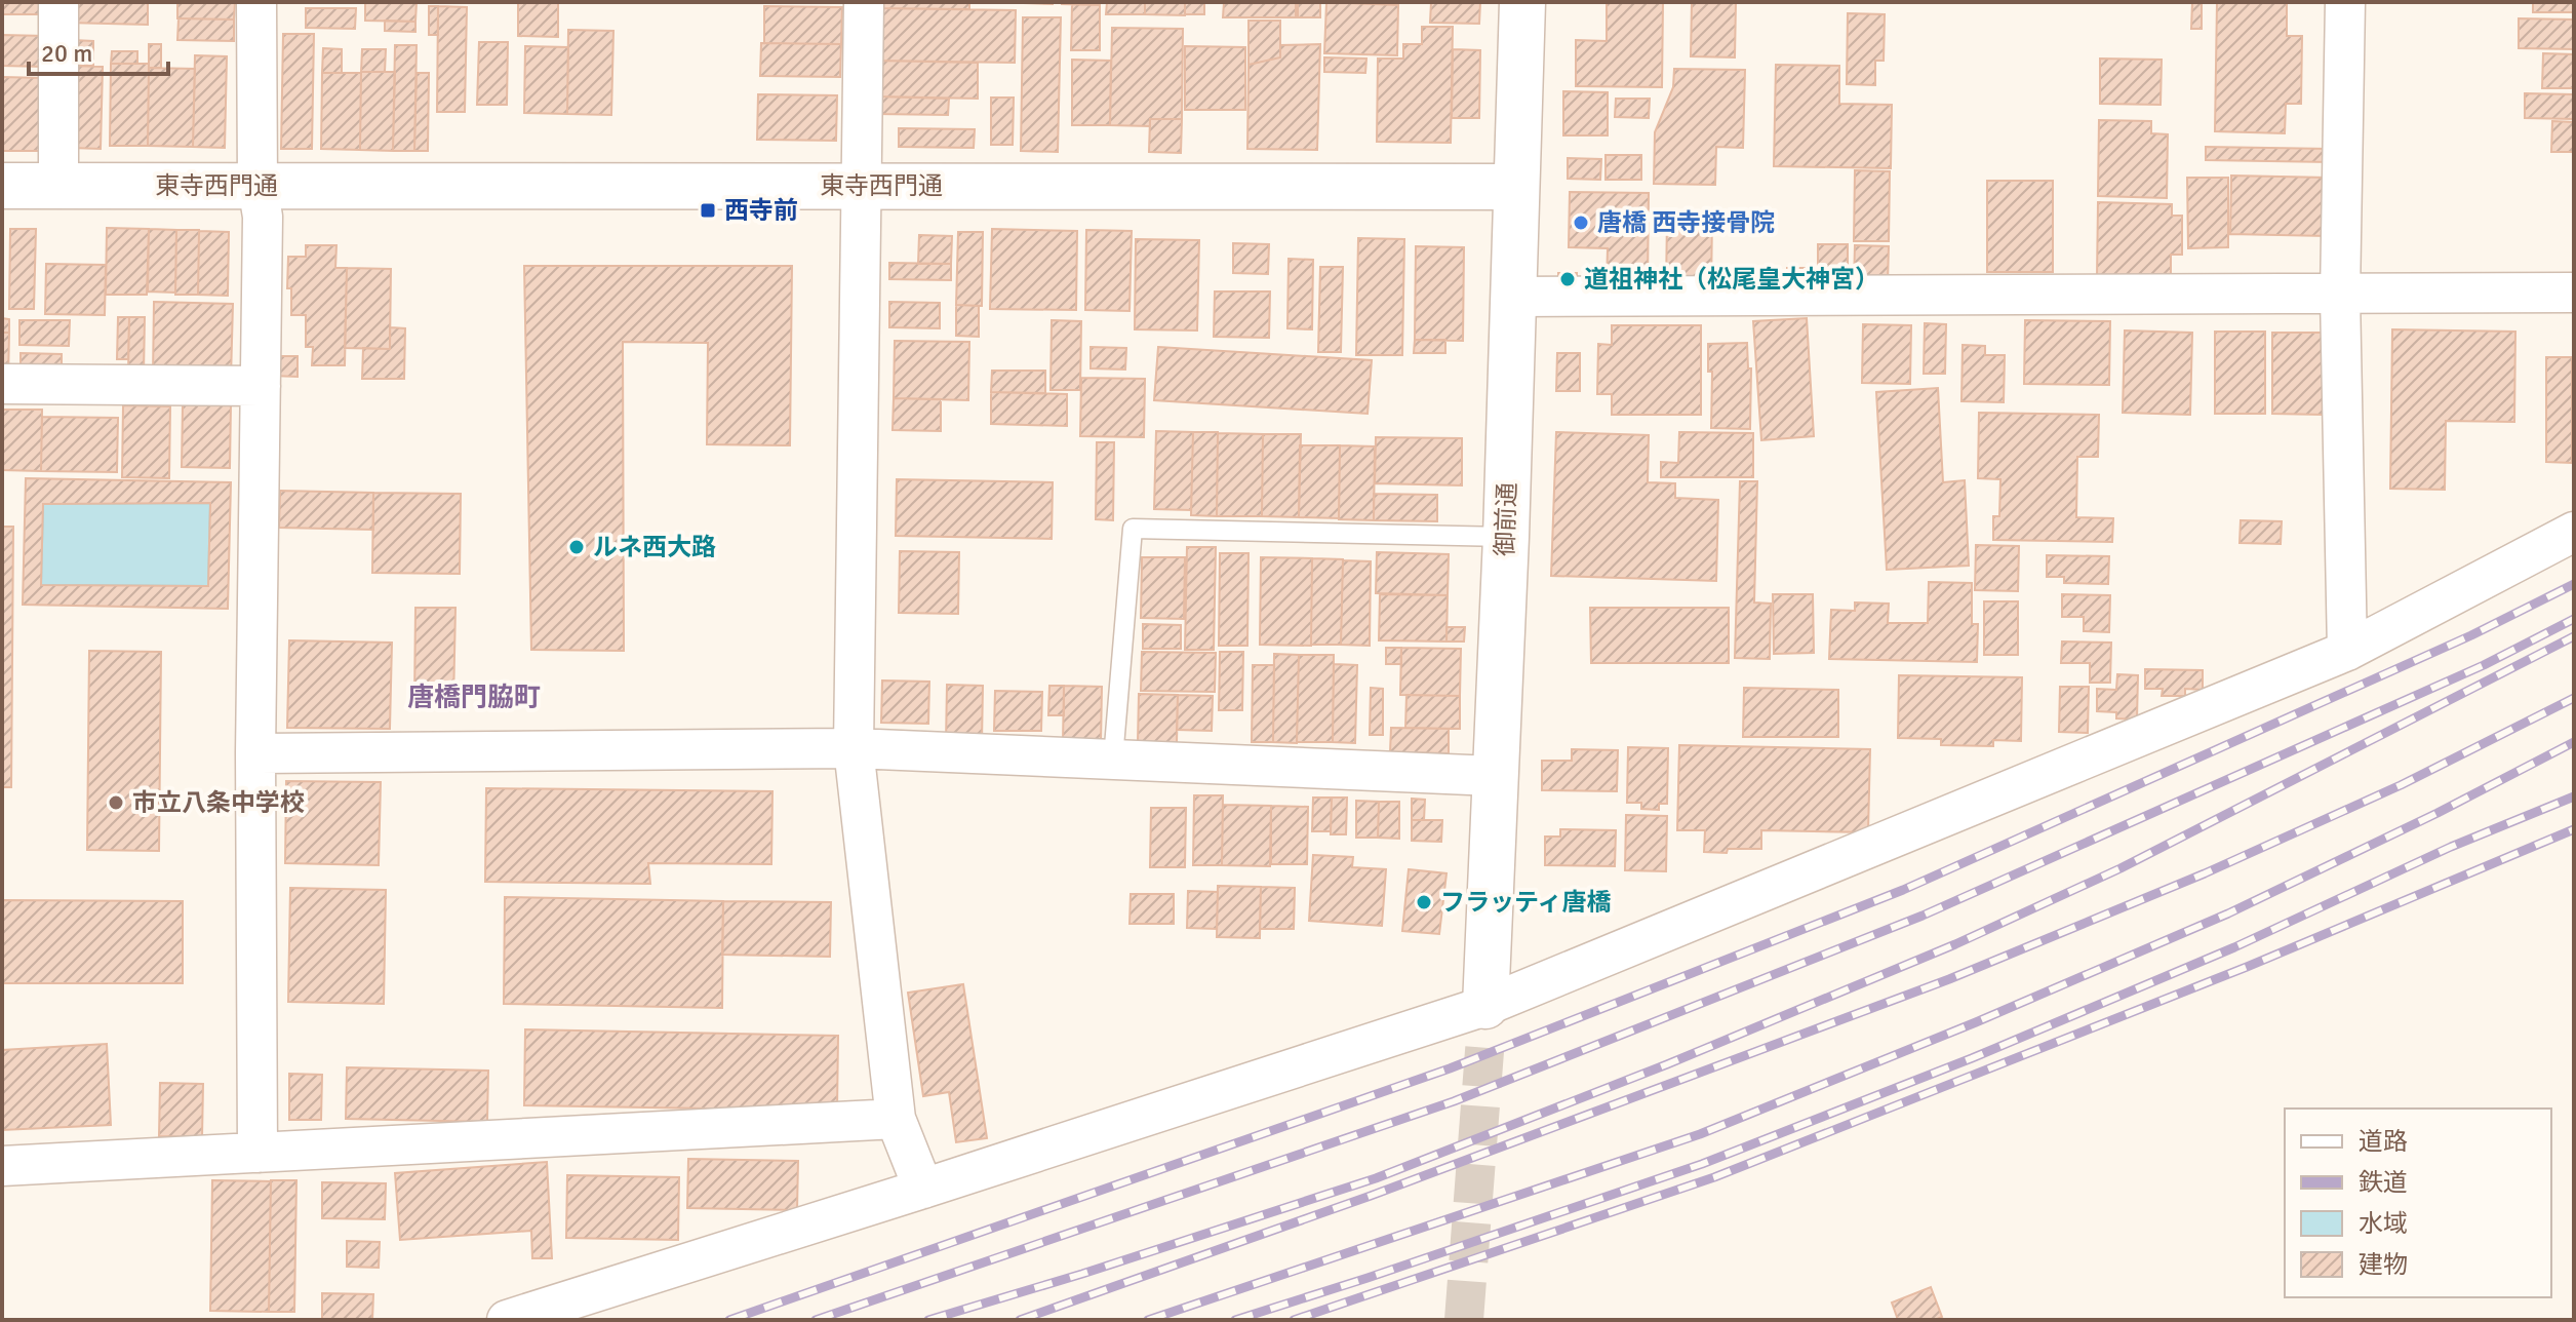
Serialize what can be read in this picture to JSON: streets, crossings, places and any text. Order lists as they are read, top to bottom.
{
  "streets": {
    "street": ["東寺西門通", "御前通"]
  },
  "crossings": [
    ["東寺西門通", "御前通"]
  ],
  "districts": ["唐橋門脇町"],
  "places": {
    "transit": ["西寺前"],
    "other": [
      "唐橋 西寺接骨院",
      "道祖神社（松尾皇大神宮）",
      "ルネ西大路",
      "市立八条中学校",
      "フラッティ唐橋"
    ]
  },
  "legend": [
    "道路",
    "鉄道",
    "水域",
    "建物"
  ],
  "scale_bar": "20 m"
}
